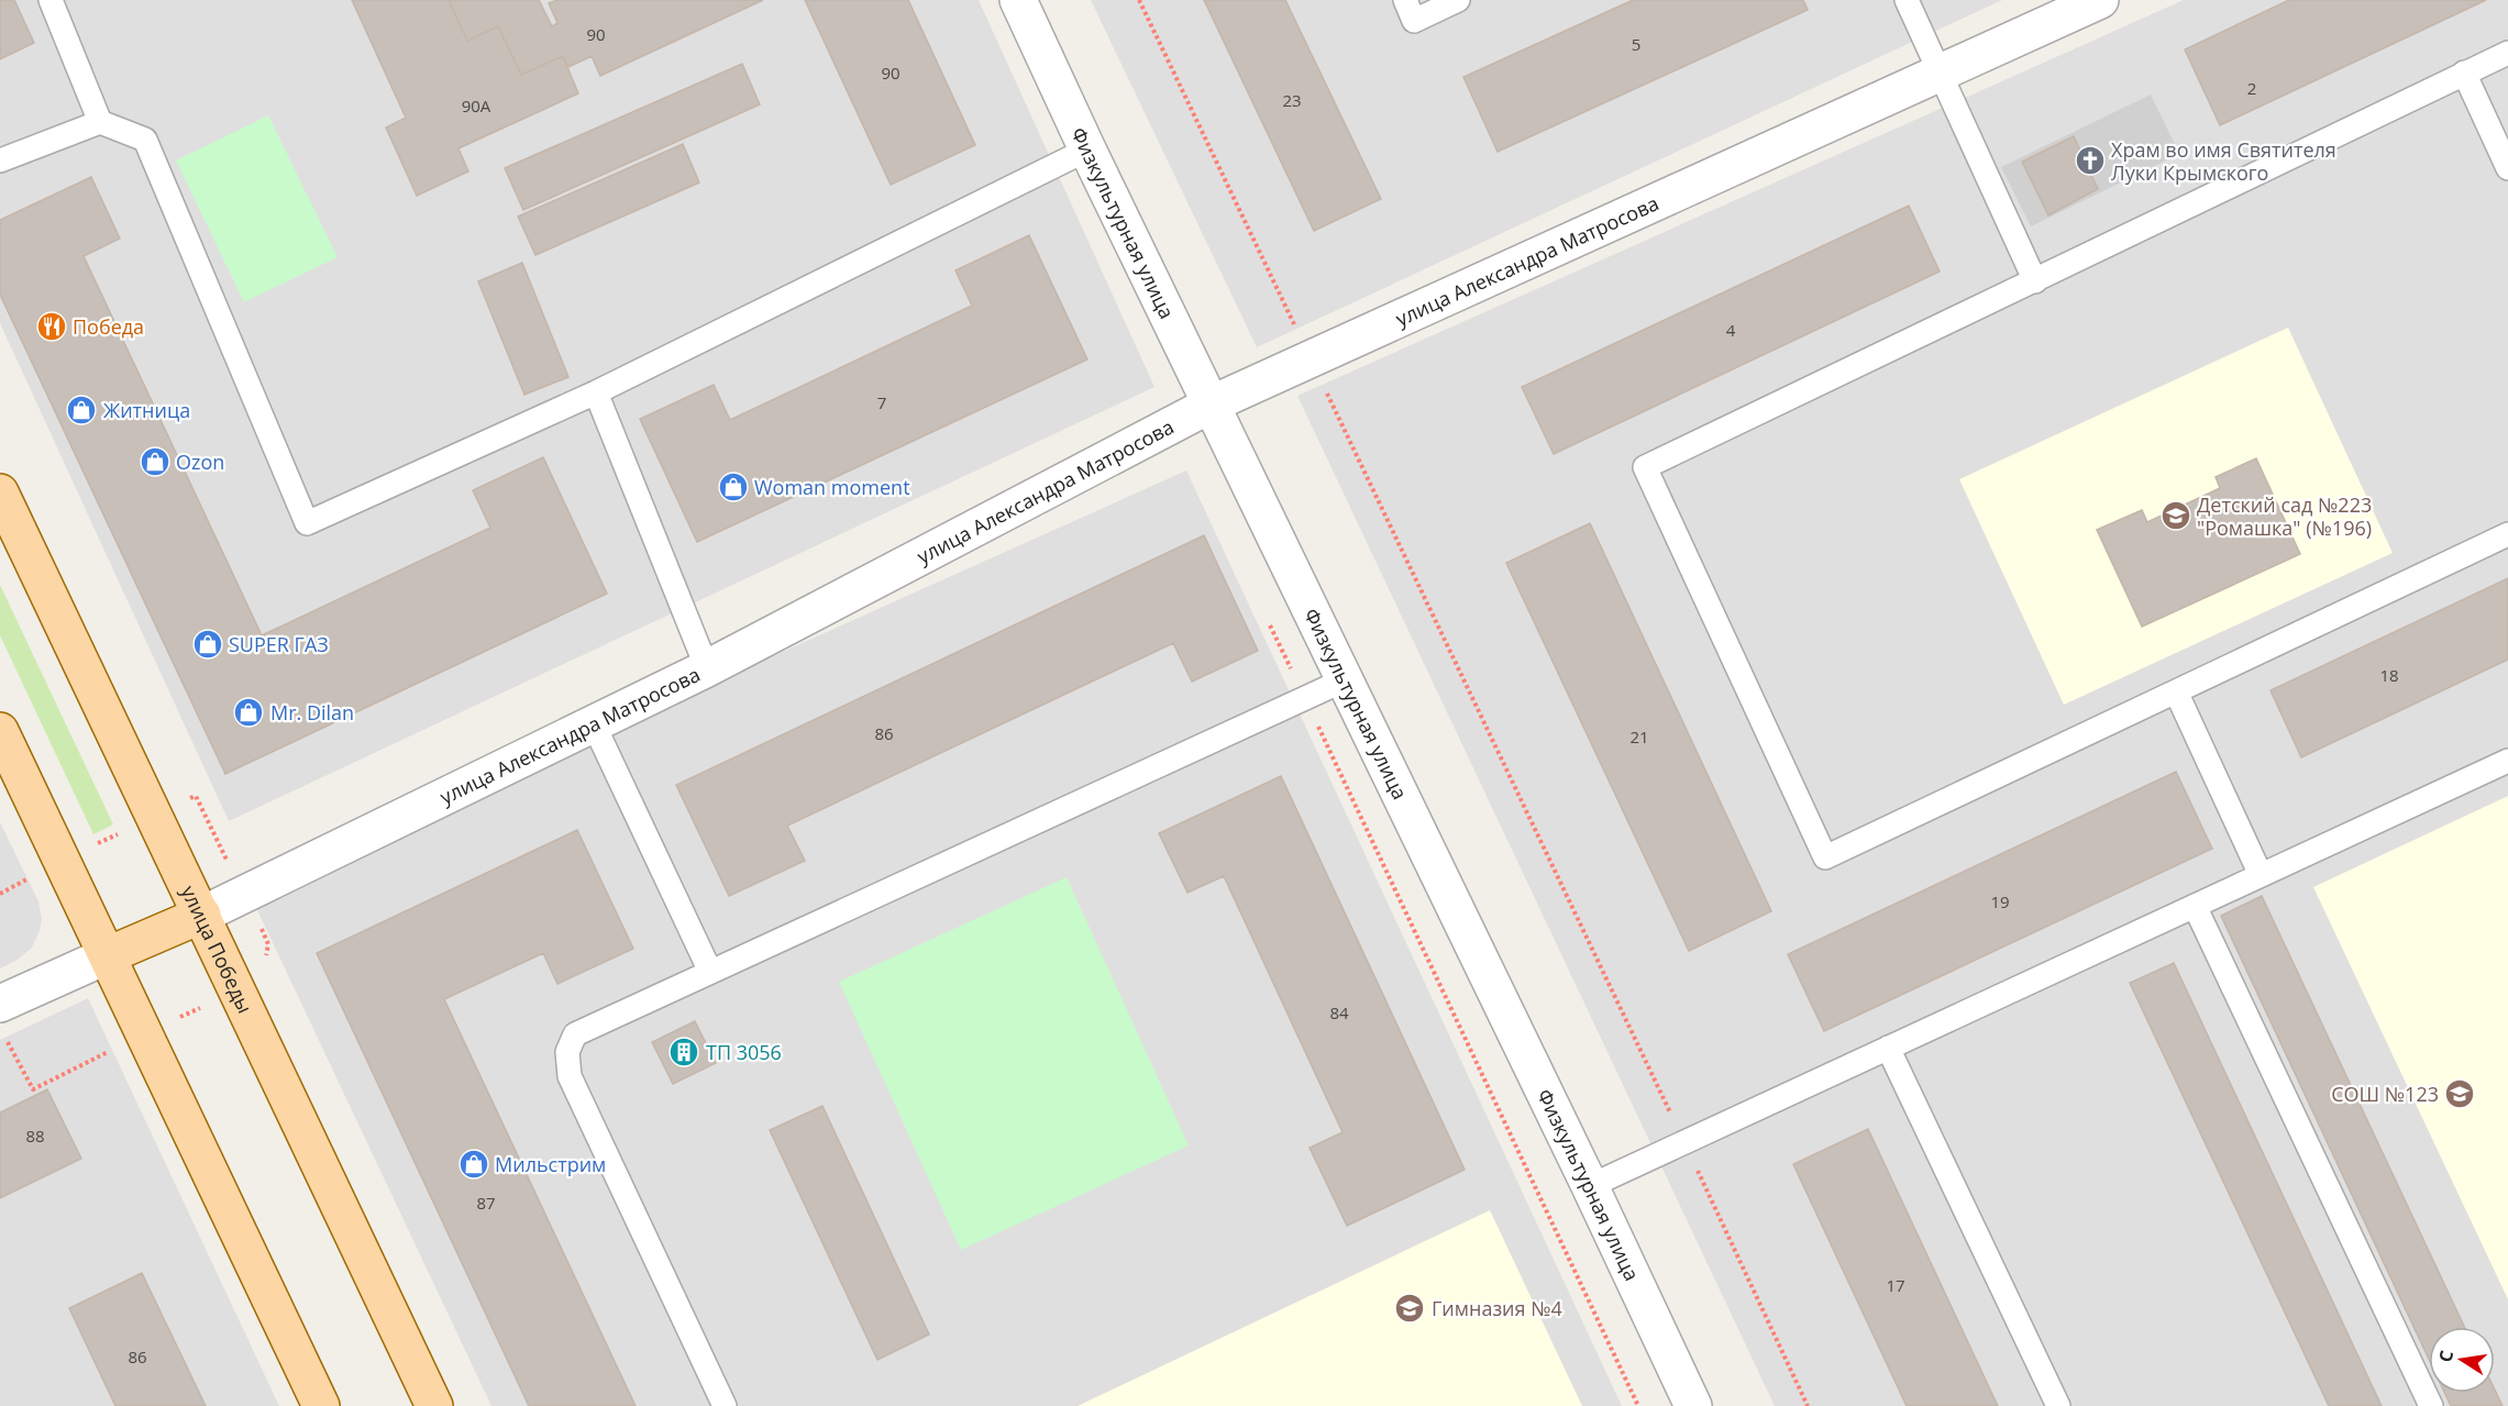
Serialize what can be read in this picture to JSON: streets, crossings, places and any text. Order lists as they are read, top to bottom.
{
  "streets": {
    "main road": ["улица Александра Матросова", "улица Победы"],
    "street": ["Физкультурная улица"]
  },
  "crossings": [
    ["Физкультурная улица", "улица Александра Матросова"],
    ["улица Александра Матросова", "улица Победы"]
  ],
  "places": {
    "church": ["Храм во имя Святителя Луки Крымского"],
    "restaurant": ["Победа"],
    "shop": [
      "Житница",
      "Ozon",
      "Woman moment",
      "SUPER ГАЗ",
      "Mr. Dilan",
      "Мильстрим"
    ],
    "school or university": ["Детский сад №223 \"Ромашка\" (№196)", "СОШ №123", "Гимназия №4"],
    "building": ["ТП 3056"]
  },
  "house_numbers": [
    "90",
    "5",
    "90",
    "2",
    "23",
    "90А",
    "4",
    "7",
    "18",
    "86",
    "21",
    "19",
    "84",
    "88",
    "87",
    "17",
    "86"
  ],
  "north": "left"
}
